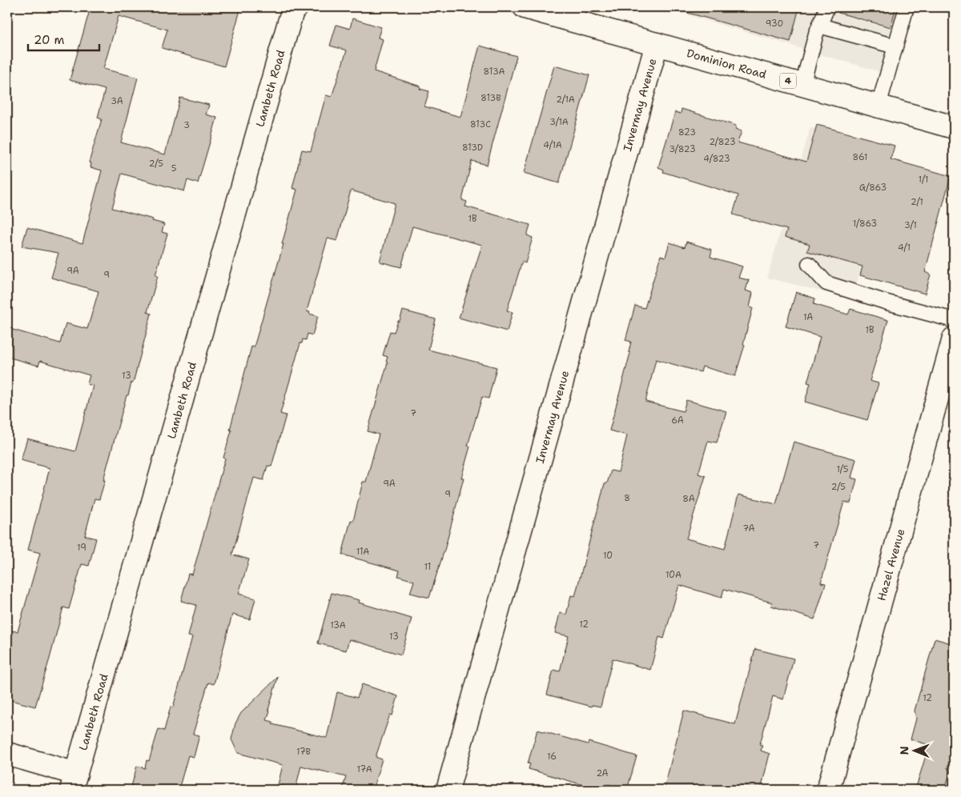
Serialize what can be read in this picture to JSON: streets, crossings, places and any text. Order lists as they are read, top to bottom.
{
  "streets": {
    "street": [
      "Dominion Road",
      "4",
      "Lambeth Road",
      "Invermay Avenue",
      "Hazel Avenue"
    ]
  },
  "crossings": [
    ["Dominion Road", "Invermay Avenue"]
  ],
  "house_numbers": [
    "930",
    "813A",
    "813B",
    "2/1A",
    "3A",
    "3/1A",
    "813C",
    "3",
    "823",
    "2/823",
    "4/1A",
    "813D",
    "3/823",
    "861",
    "4/823",
    "2/5",
    "5",
    "1/1",
    "G/863",
    "2/1",
    "1B",
    "1/863",
    "3/1",
    "4/1",
    "9A",
    "9",
    "1A",
    "1B",
    "13",
    "7",
    "6A",
    "1/5",
    "9A",
    "2/5",
    "9",
    "8",
    "8A",
    "7A",
    "7",
    "19",
    "11A",
    "10",
    "11",
    "10A",
    "12",
    "13A",
    "13",
    "12",
    "17B",
    "16",
    "17A",
    "2A"
  ],
  "scale_bar": "20 m",
  "north": "left"
}
